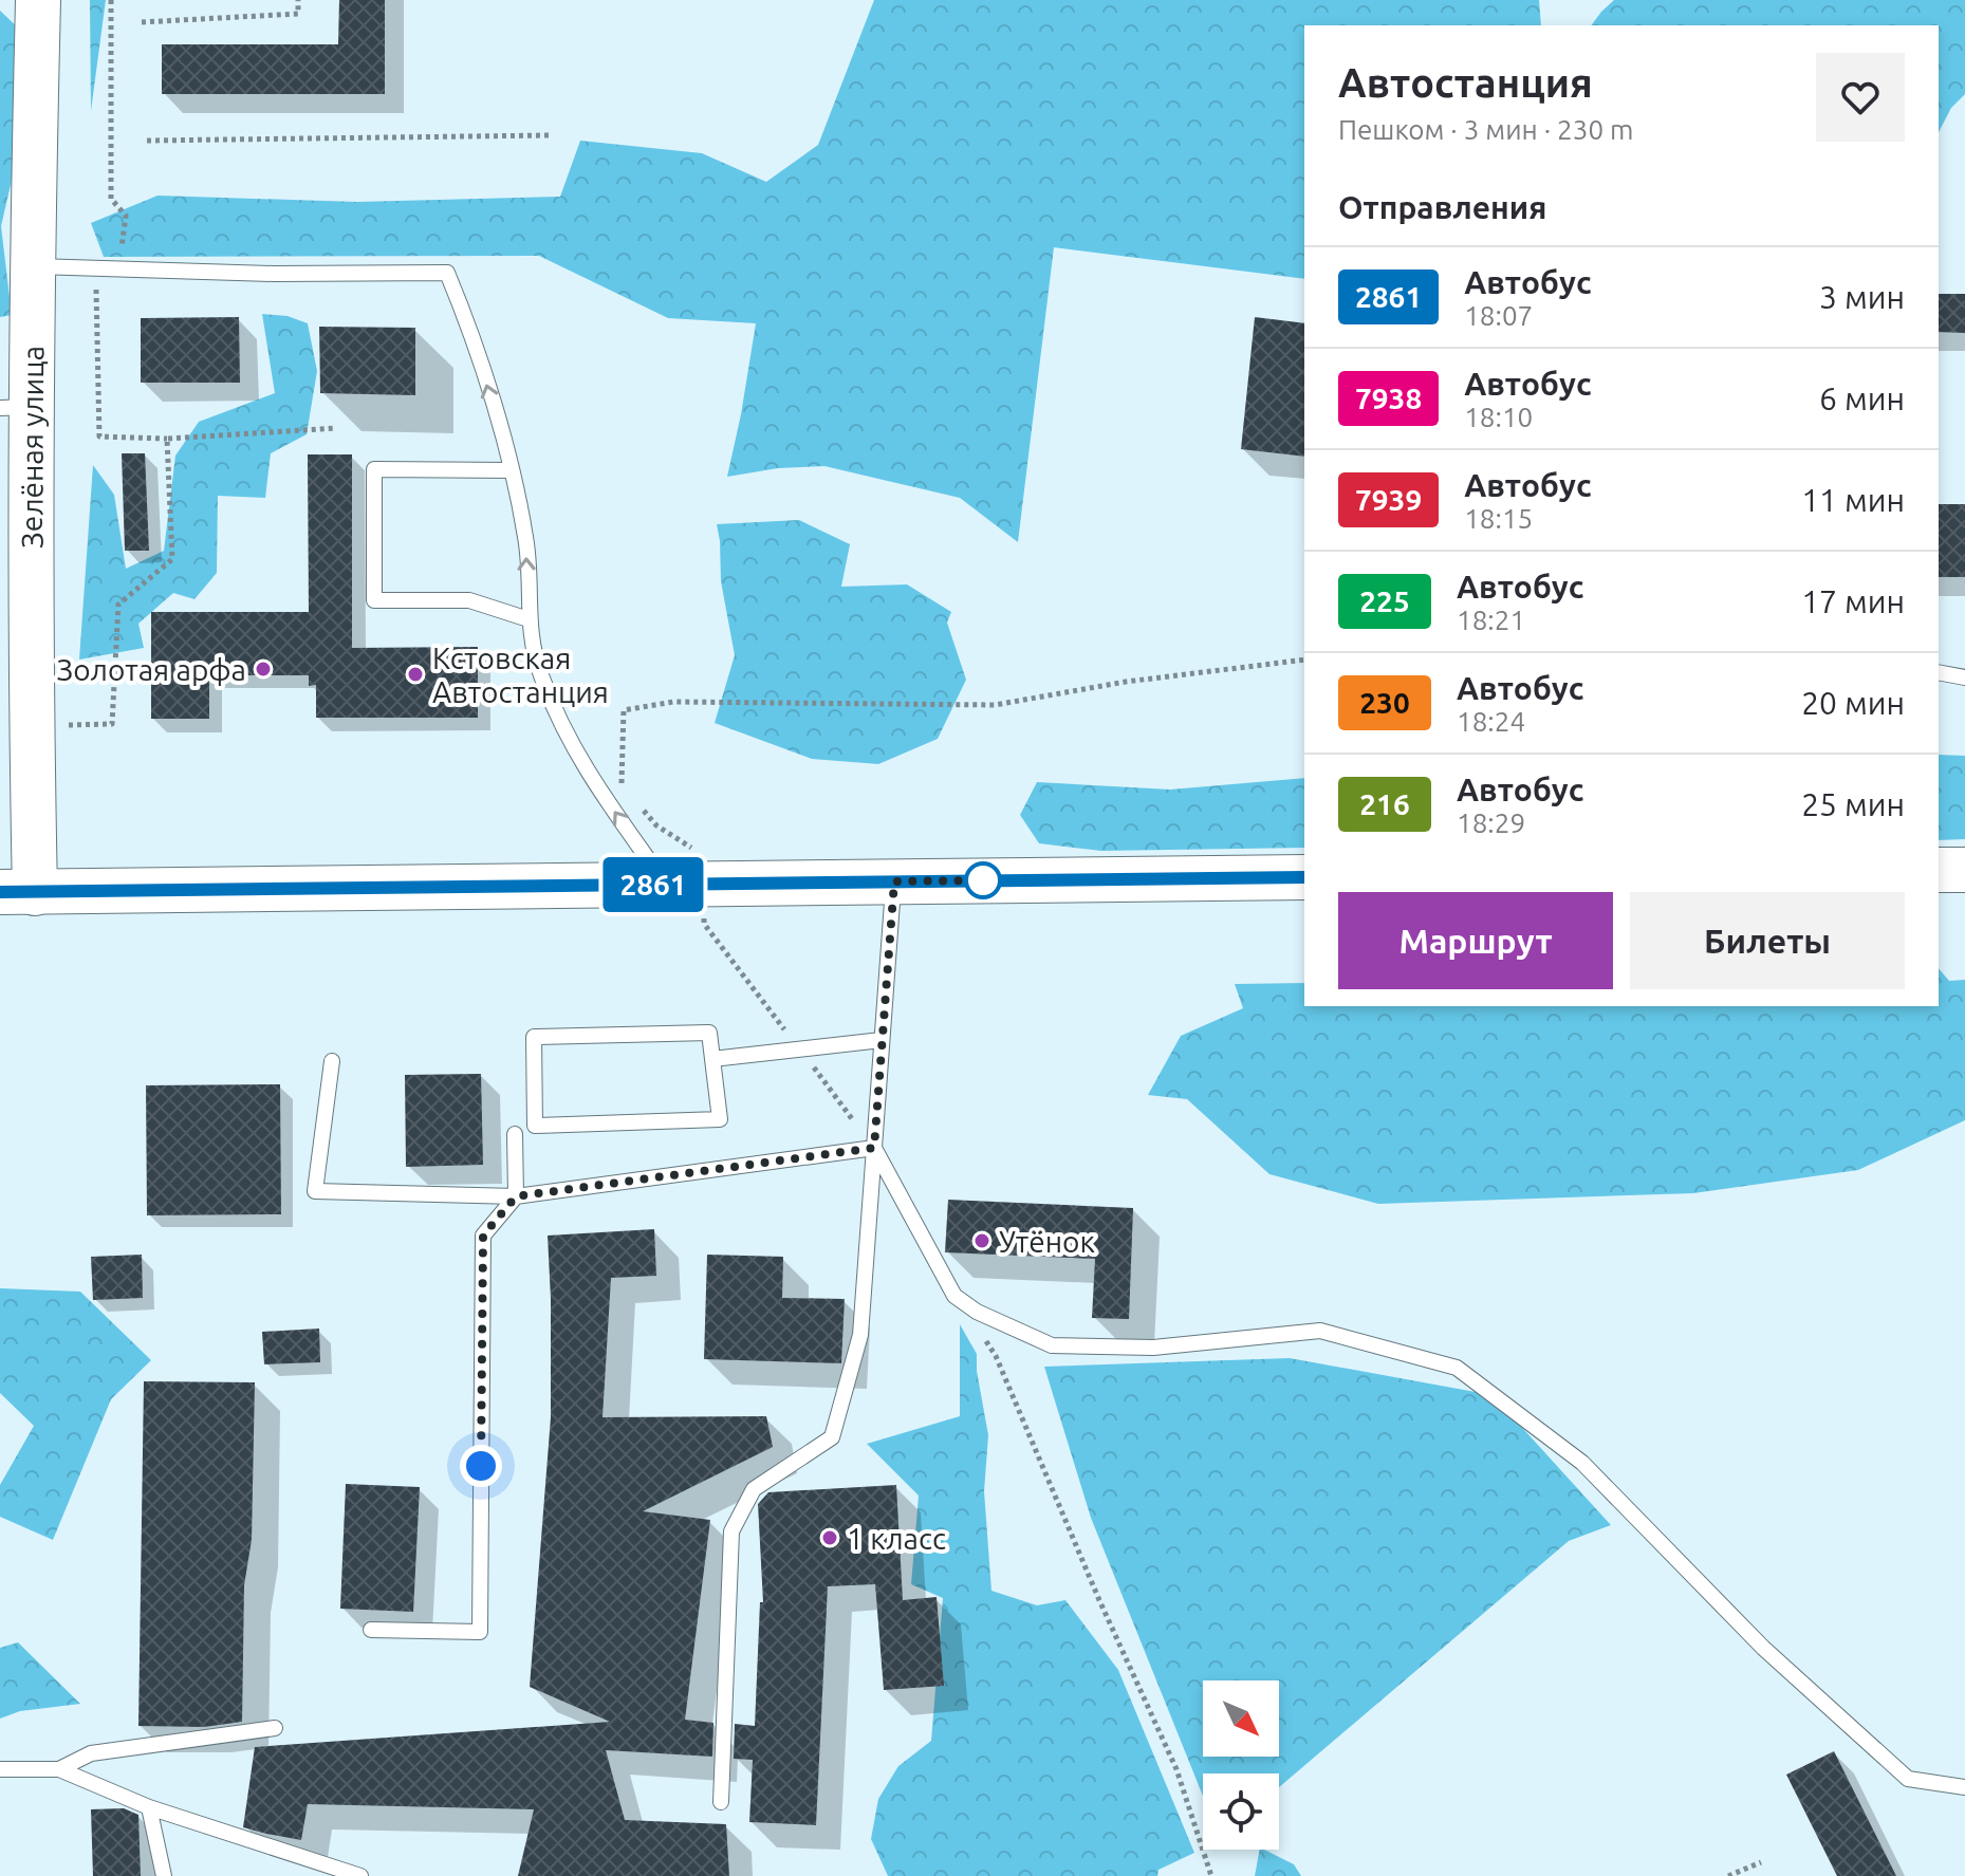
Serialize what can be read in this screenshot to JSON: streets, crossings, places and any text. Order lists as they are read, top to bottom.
{
  "streets": {
    "main road": ["Зелёная улица"]
  },
  "places": [
    "Золотая арфа",
    "Кстовская Автостанция",
    "Утёнок",
    "1 класс"
  ],
  "lines": ["bus line 2861"],
  "north": "bottom right",
  "page": {
    "on_map": "2861",
    "heading": [
      ["Автостанция", "Пешком · 3 мин · 230 m"],
      "Отправления"
    ],
    "list": [
      {
        "mark": "2861",
        "name": "Автобус",
        "note": "18:07",
        "value": "3 мин"
      },
      {
        "mark": "7938",
        "name": "Автобус",
        "note": "18:10",
        "value": "6 мин"
      },
      {
        "mark": "7939",
        "name": "Автобус",
        "note": "18:15",
        "value": "11 мин"
      },
      {
        "mark": "225",
        "name": "Автобус",
        "note": "18:21",
        "value": "17 мин"
      },
      {
        "mark": "230",
        "name": "Автобус",
        "note": "18:24",
        "value": "20 мин"
      },
      {
        "mark": "216",
        "name": "Автобус",
        "note": "18:29",
        "value": "25 мин"
      }
    ],
    "buttons": ["Маршрут", "Билеты"]
  }
}
